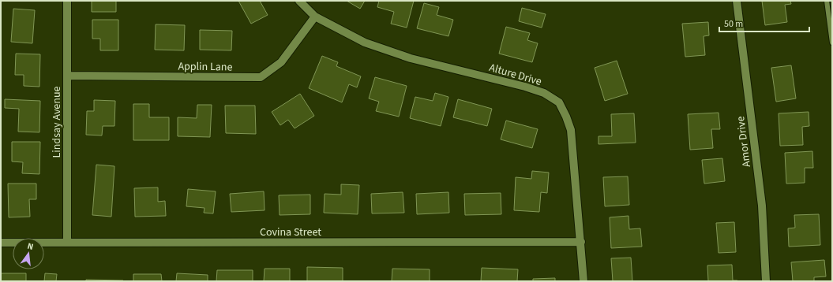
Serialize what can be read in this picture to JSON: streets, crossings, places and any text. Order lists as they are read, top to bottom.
{
  "streets": {
    "street": [
      "Applin Lane",
      "Alture Drive",
      "Lindsay Avenue",
      "Amor Drive",
      "Covina Street"
    ]
  },
  "crossings": [
    ["Applin Lane", "Alture Drive"],
    ["Applin Lane", "Lindsay Avenue"],
    ["Alture Drive", "Covina Street"],
    ["Lindsay Avenue", "Covina Street"]
  ],
  "scale_bar": "50 m",
  "north": "top"
}
